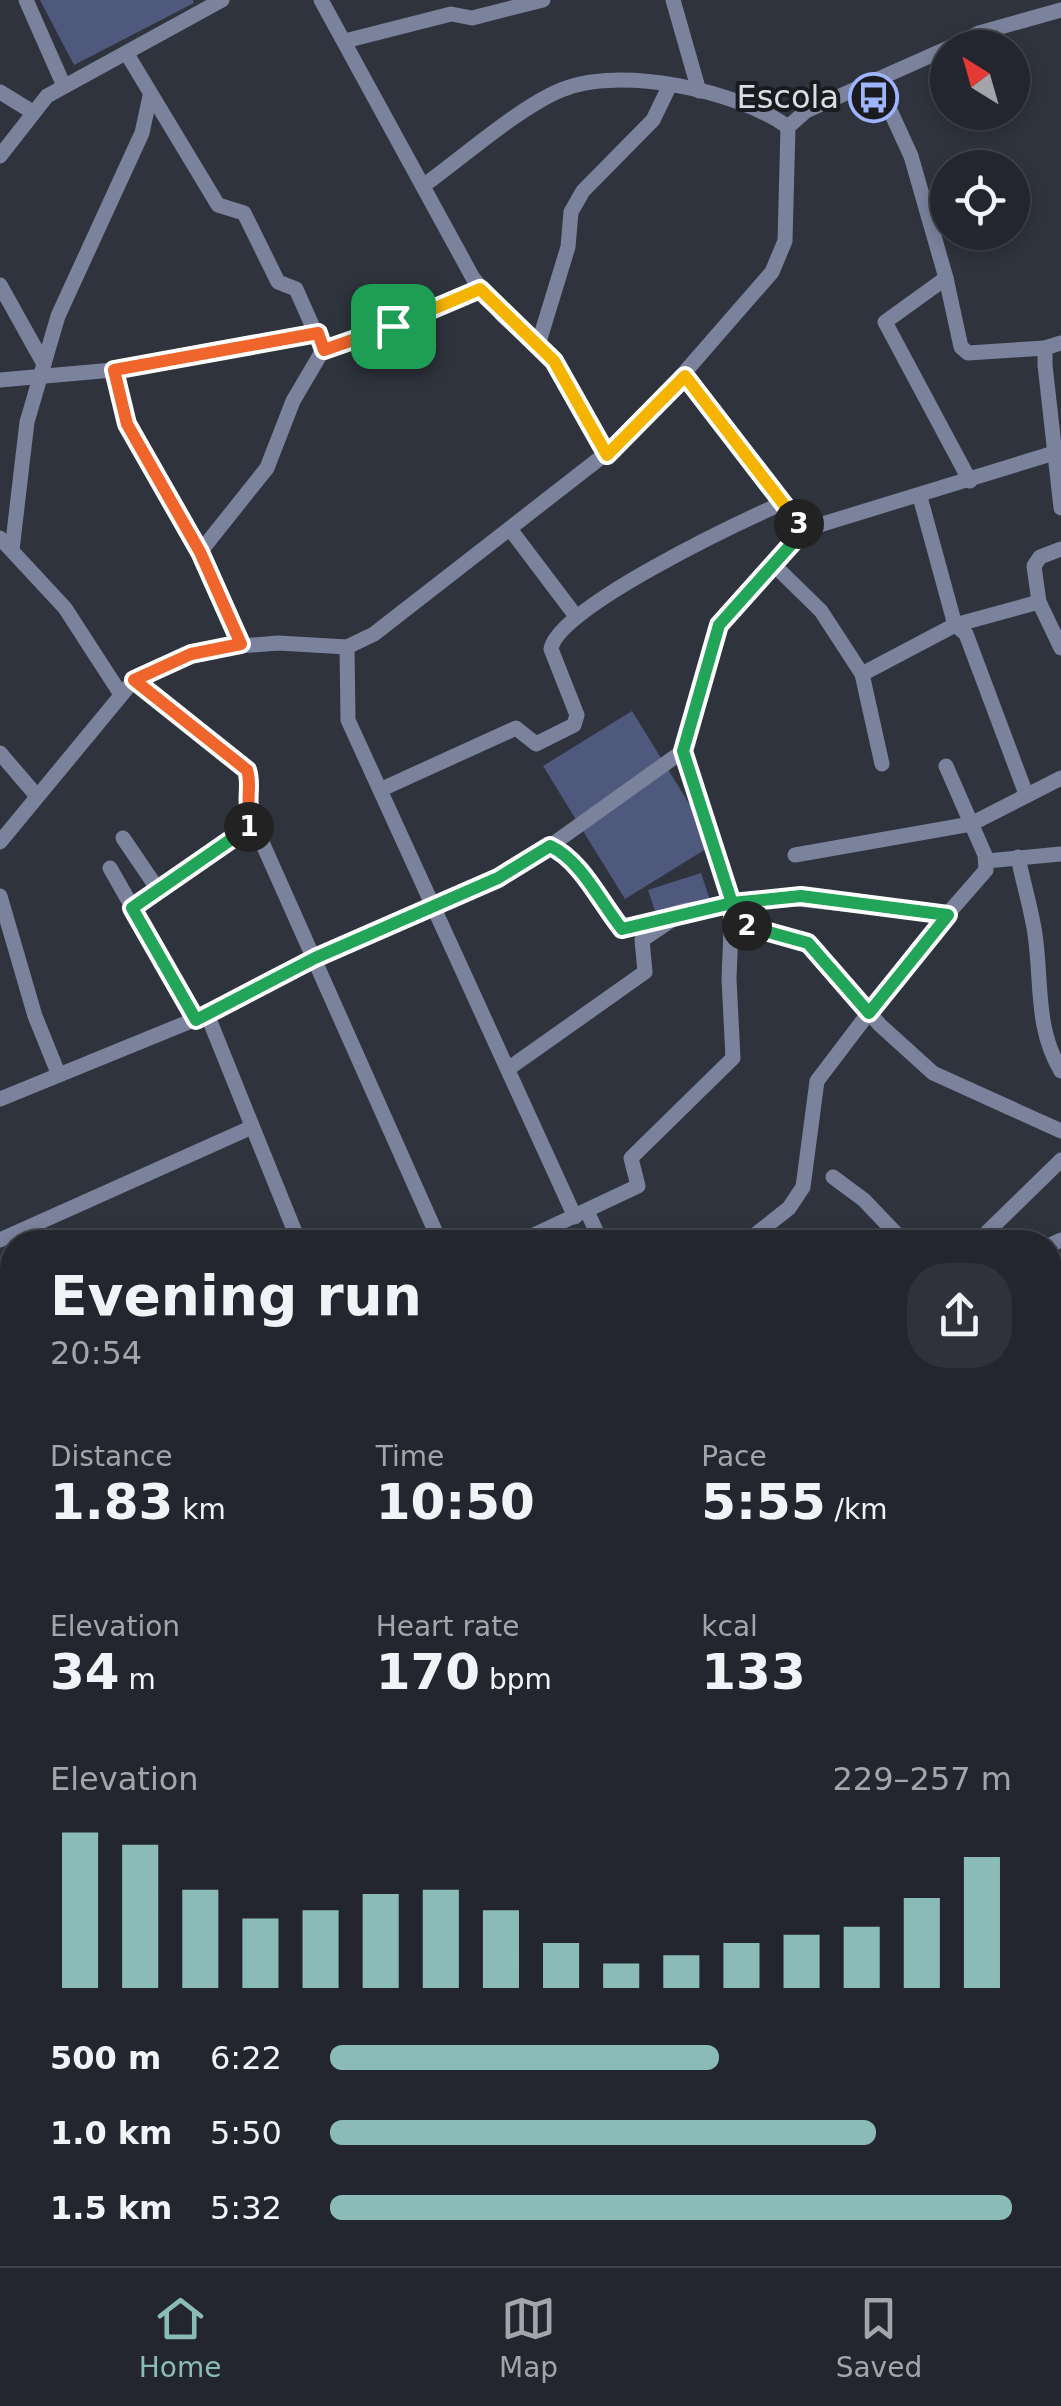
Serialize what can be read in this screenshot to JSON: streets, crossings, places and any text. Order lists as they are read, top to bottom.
{
  "places": {
    "bus stop": ["Escola"]
  },
  "north": "top left",
  "page": {
    "pins": ["3", "1", "2"],
    "heading": ["Evening run", "20:54"],
    "stats": [
      ["Distance", "1.83 km"],
      ["Time", "10:50"],
      ["Pace", "5:55 /km"],
      ["Elevation", "34 m"],
      ["Heart rate", "170 bpm"],
      ["kcal", "133"]
    ],
    "chart": ["Elevation", "229–257 m"],
    "list": [
      {
        "name": "500 m",
        "note": "6:22"
      },
      {
        "name": "1.0 km",
        "note": "5:50"
      },
      {
        "name": "1.5 km",
        "note": "5:32"
      }
    ],
    "tabs": ["Home", "Map", "Saved"]
  }
}
